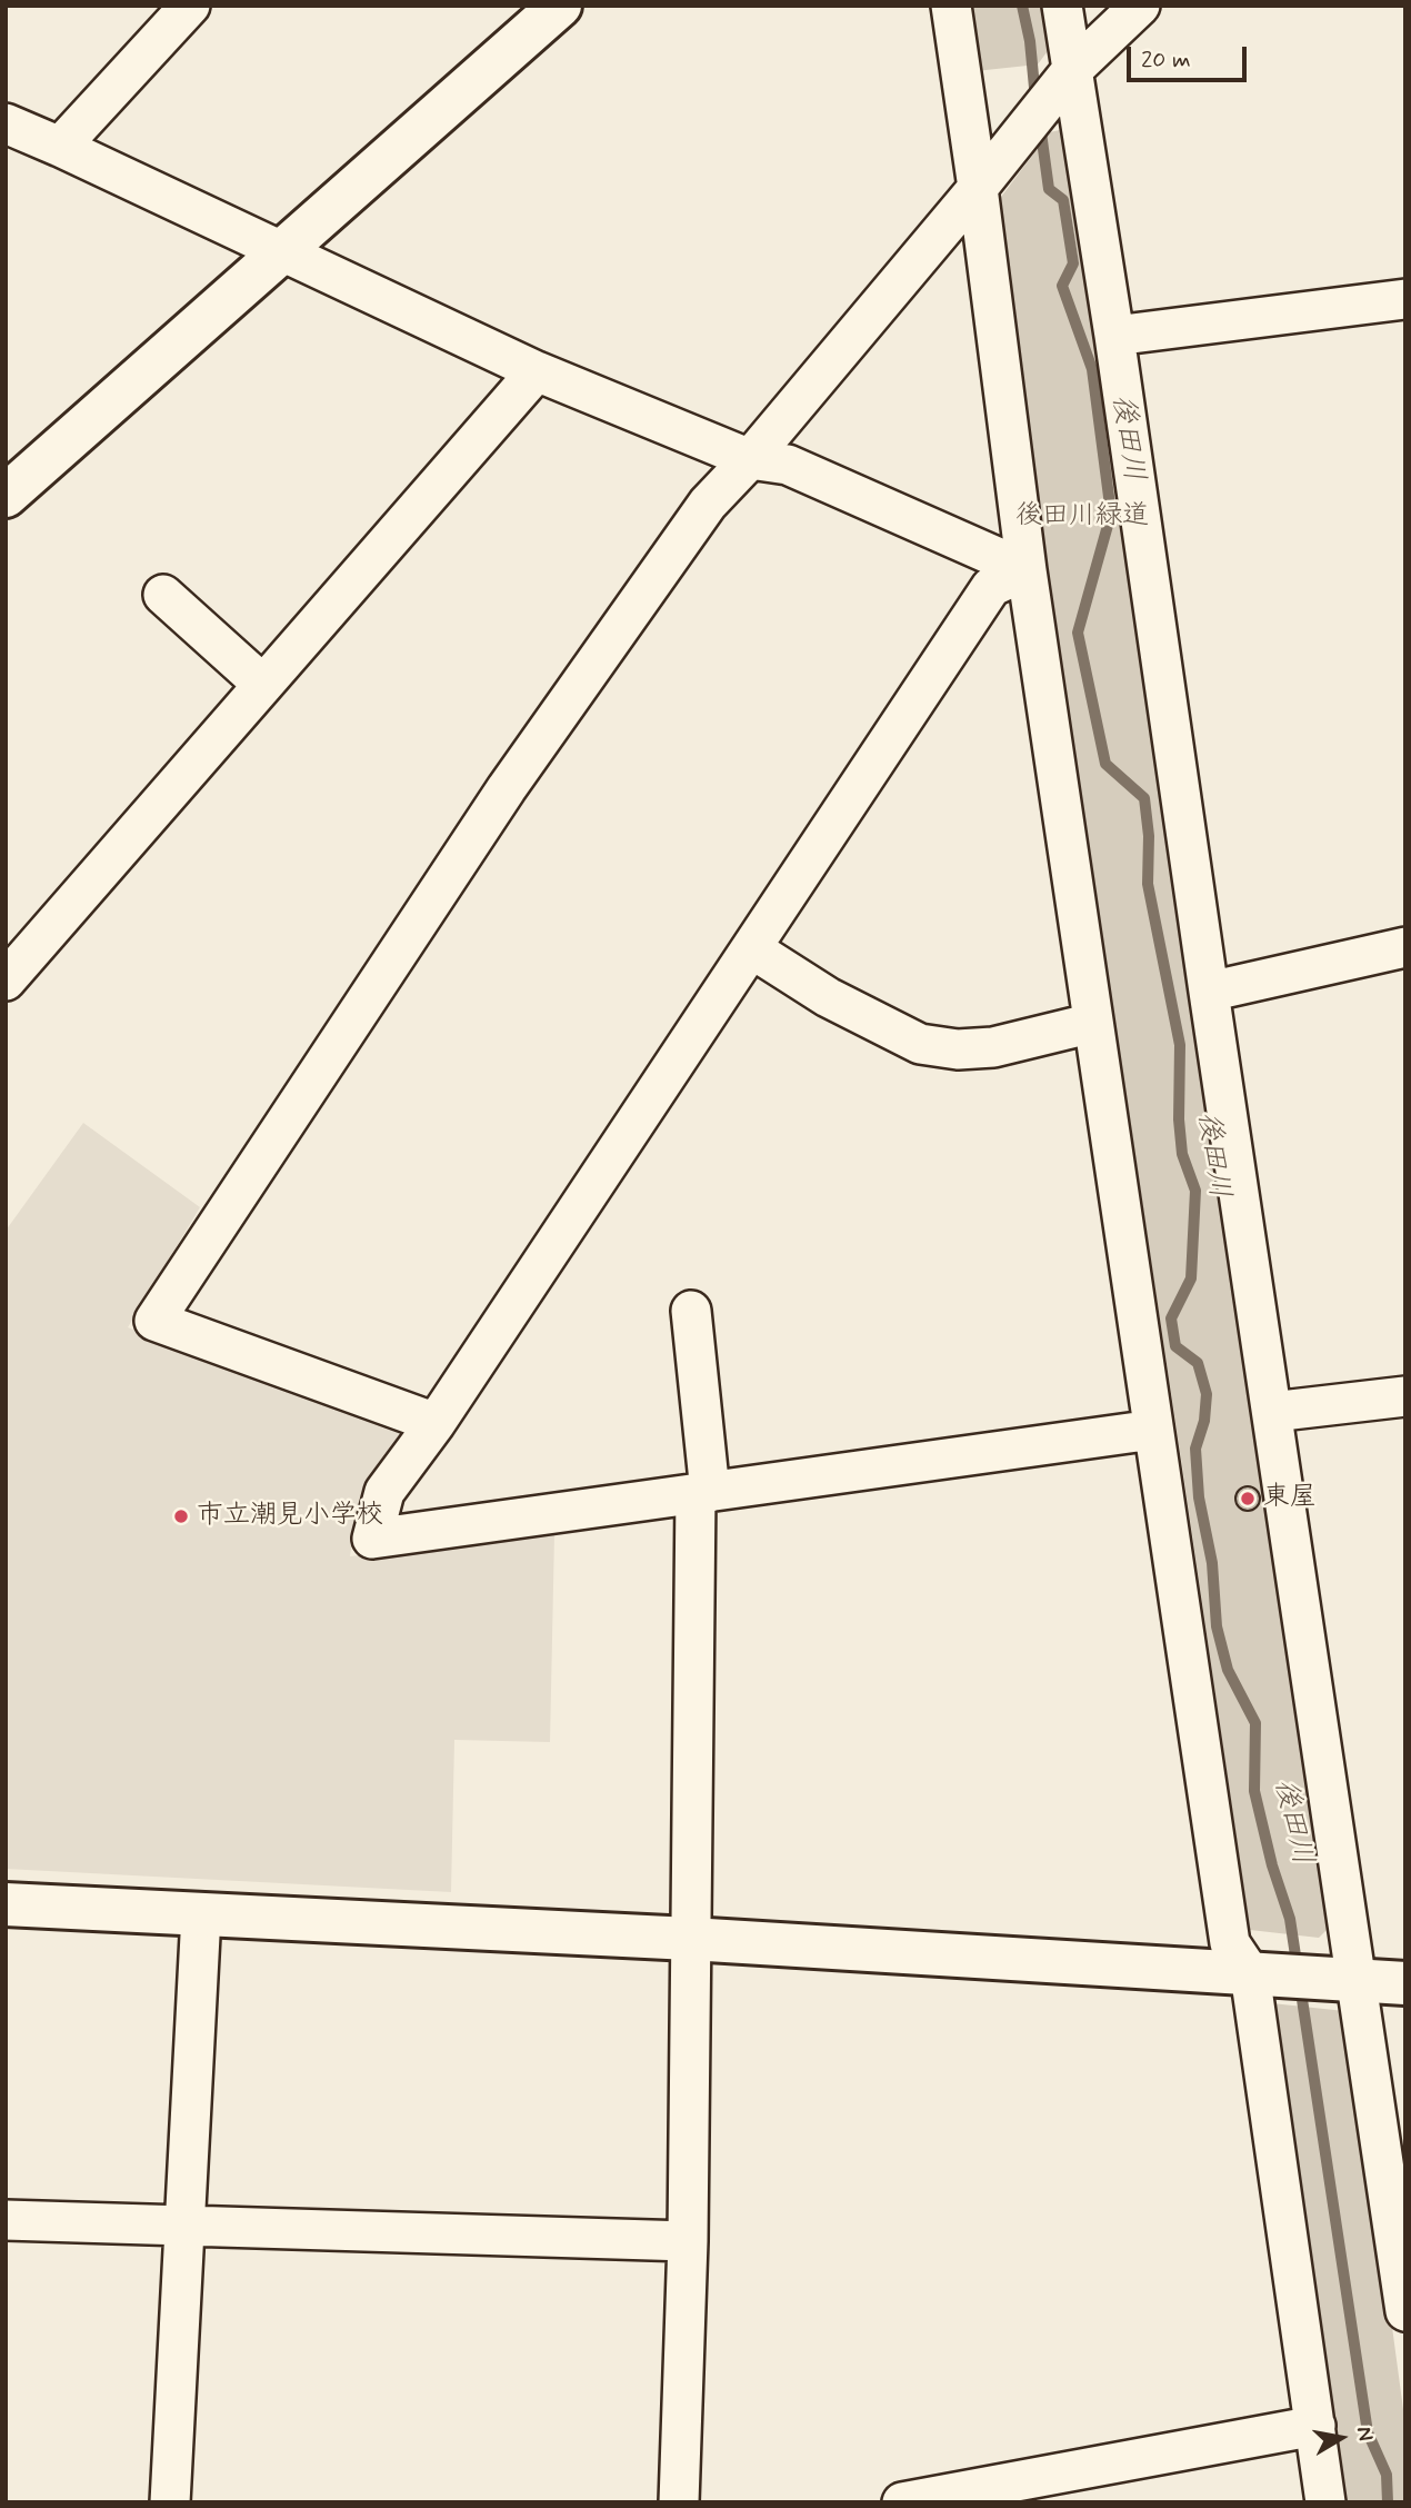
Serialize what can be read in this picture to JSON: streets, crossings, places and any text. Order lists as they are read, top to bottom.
{
  "water": ["後田川"],
  "parks": ["後田川緑道"],
  "places": ["東屋", "市立潮見小学校"],
  "scale_bar": "20 m",
  "north": "right"
}
